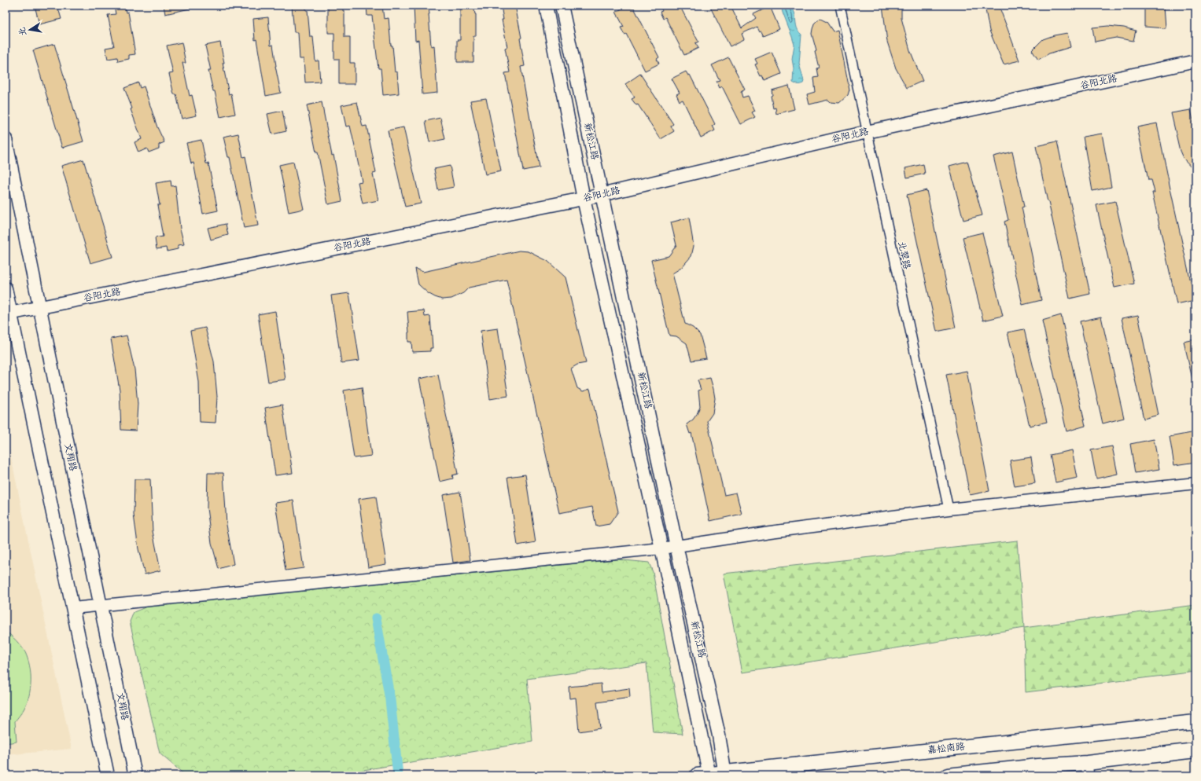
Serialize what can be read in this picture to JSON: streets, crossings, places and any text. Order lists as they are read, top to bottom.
{
  "streets": {
    "main road": [
      "谷阳北路",
      "新松江路",
      "文翔路",
      "嘉松南路"
    ],
    "street": ["北翠路"]
  },
  "crossings": [
    ["谷阳北路", "新松江路"],
    ["谷阳北路", "北翠路"],
    ["谷阳北路", "文翔路"],
    ["新松江路", "嘉松南路"]
  ],
  "north": "left"
}
